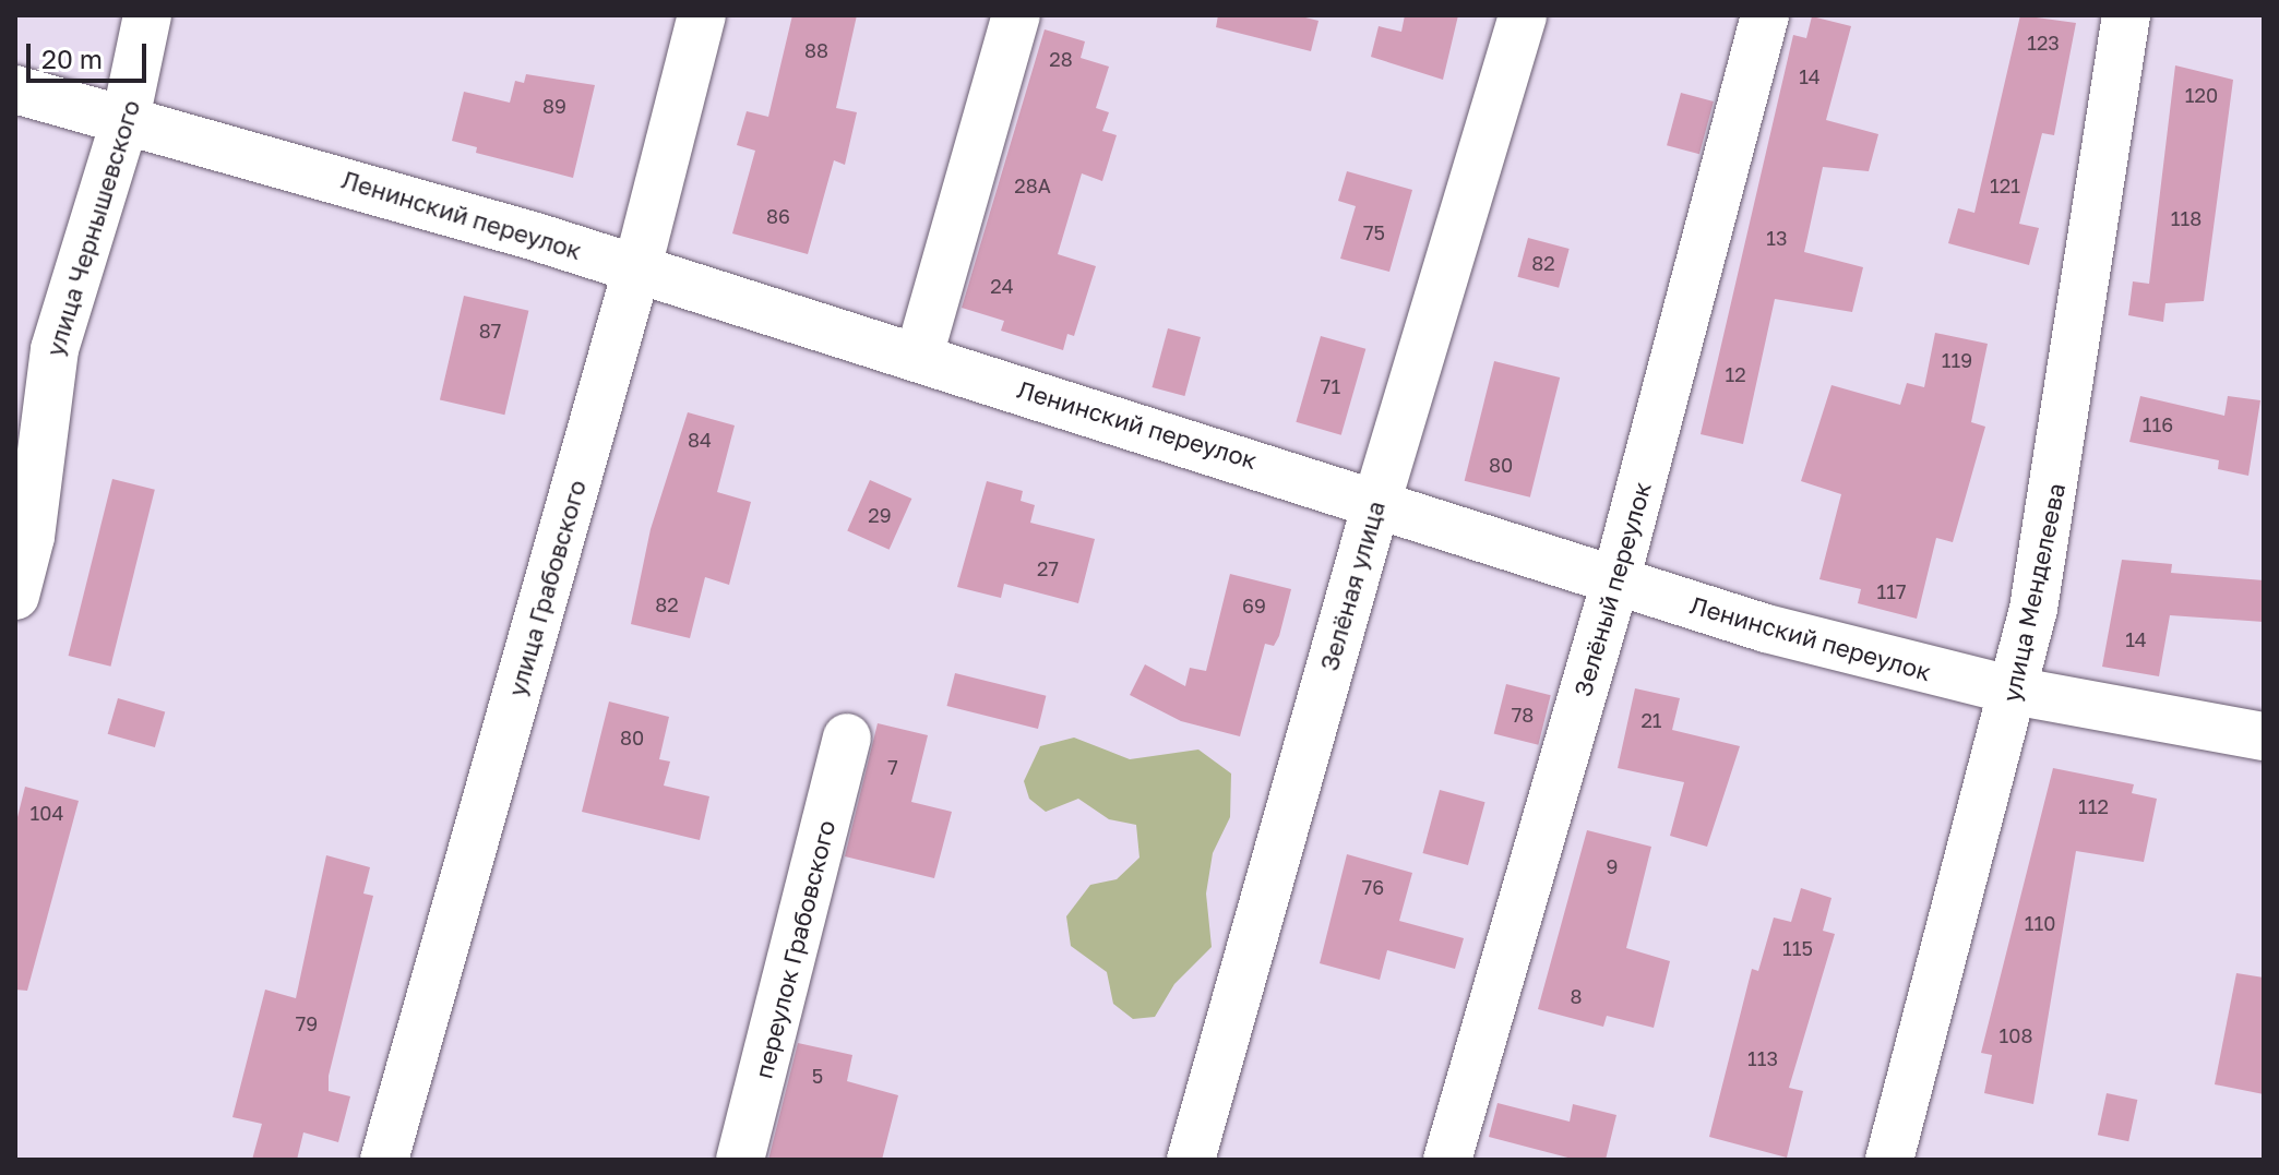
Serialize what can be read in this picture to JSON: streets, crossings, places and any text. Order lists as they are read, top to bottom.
{
  "streets": {
    "street": [
      "Ленинский переулок",
      "улица Чернышевского",
      "Зелёная улица",
      "улица Грабовского",
      "Зелёный переулок",
      "улица Менделеева",
      "переулок Грабовского"
    ]
  },
  "crossings": [
    ["Ленинский переулок", "улица Чернышевского"],
    ["Ленинский переулок", "Зелёная улица"],
    ["Ленинский переулок", "улица Грабовского"],
    ["Ленинский переулок", "Зелёный переулок"],
    ["Ленинский переулок", "улица Менделеева"]
  ],
  "house_numbers": [
    "123",
    "88",
    "28",
    "14",
    "120",
    "89",
    "28А",
    "121",
    "86",
    "118",
    "75",
    "13",
    "82",
    "24",
    "87",
    "119",
    "12",
    "71",
    "116",
    "84",
    "80",
    "29",
    "27",
    "117",
    "82",
    "69",
    "14",
    "78",
    "21",
    "80",
    "7",
    "112",
    "104",
    "9",
    "76",
    "110",
    "115",
    "8",
    "79",
    "108",
    "113",
    "5"
  ],
  "scale_bar": "20 m"
}
